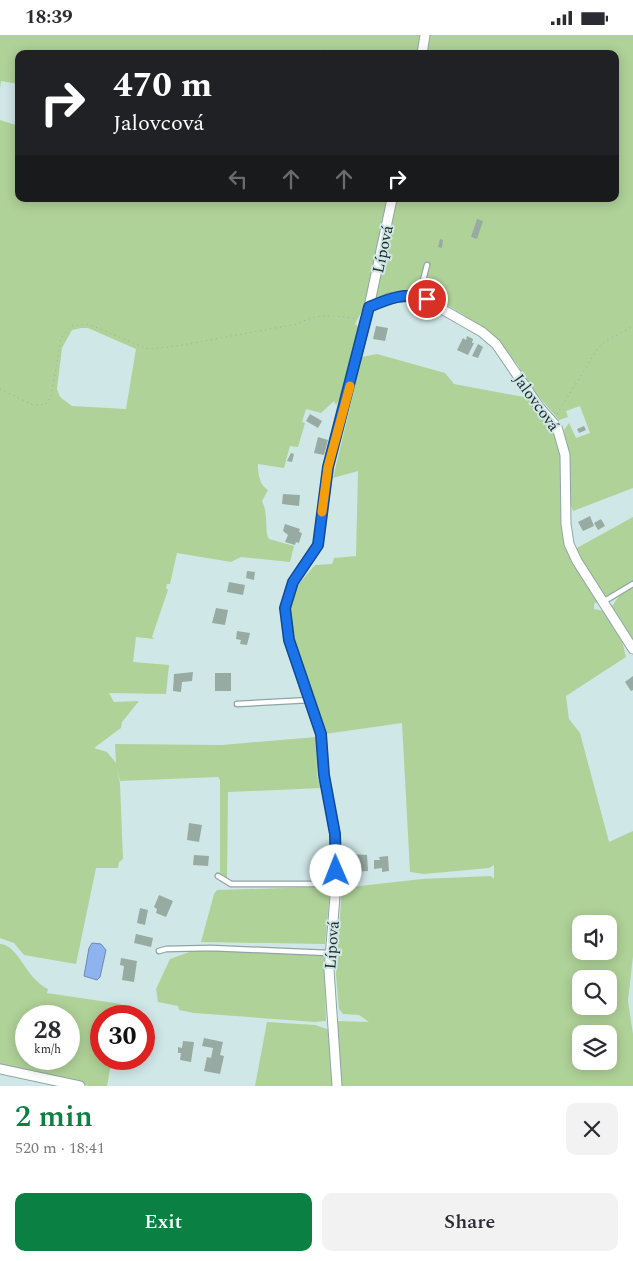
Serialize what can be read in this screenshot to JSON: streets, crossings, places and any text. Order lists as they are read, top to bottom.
{
  "streets": {
    "street": ["Lípová", "Jalovcová"]
  },
  "page": {
    "status": "18:39",
    "turn": ["470 m", "Jalovcová"],
    "speed": "28 km/h",
    "limit": "30",
    "heading": ["2 min", "520 m · 18:41"],
    "buttons": ["Exit", "Share"]
  }
}
